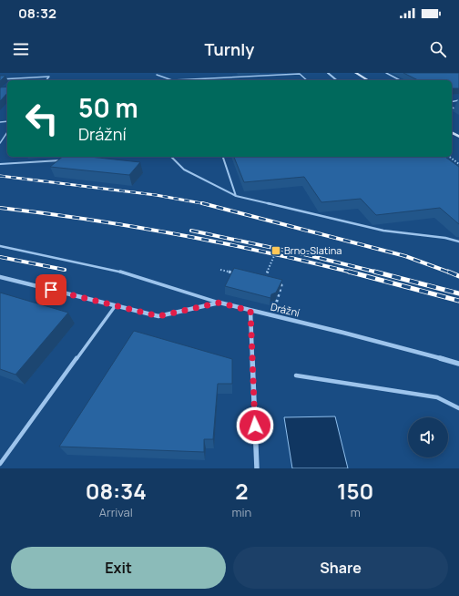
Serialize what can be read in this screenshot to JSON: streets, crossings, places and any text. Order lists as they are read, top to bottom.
{
  "streets": {
    "street": ["Drážní"]
  },
  "places": {
    "transit": ["Brno-Slatina"]
  },
  "page": {
    "status": "08:32",
    "header": "Turnly",
    "turn": ["50 m", "Drážní"],
    "eta": [
      "08:34",
      "Arrival",
      "2",
      "min",
      "150",
      "m"
    ],
    "buttons": ["Exit", "Share"]
  }
}
